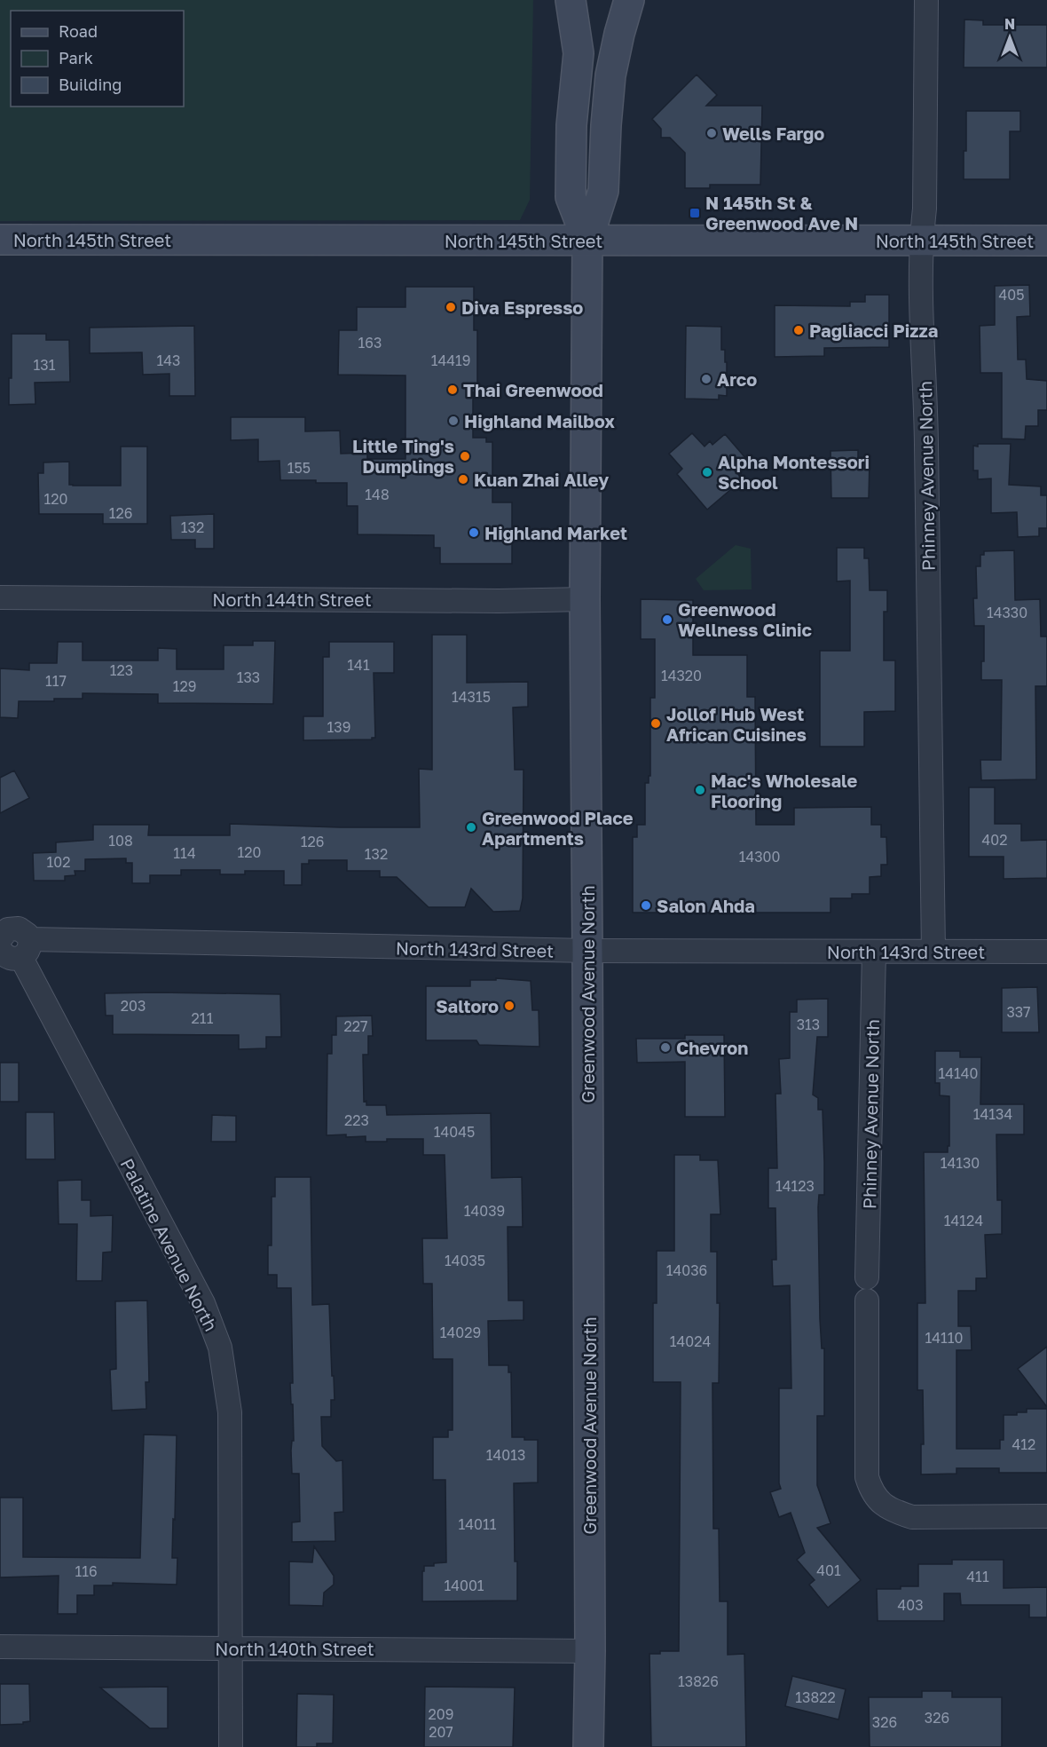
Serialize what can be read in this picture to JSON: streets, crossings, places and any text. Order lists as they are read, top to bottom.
{
  "streets": {
    "main road": ["North 145th Street", "Greenwood Avenue North"],
    "street": [
      "Phinney Avenue North",
      "North 144th Street",
      "North 143rd Street",
      "Palatine Avenue North",
      "North 140th Street"
    ]
  },
  "crossings": [
    ["North 145th Street", "Phinney Avenue North"],
    ["North 145th Street", "Greenwood Avenue North"],
    ["Phinney Avenue North", "North 143rd Street"],
    ["North 144th Street", "Greenwood Avenue North"],
    ["North 143rd Street", "Greenwood Avenue North"],
    ["North 143rd Street", "Palatine Avenue North"],
    ["Greenwood Avenue North", "North 140th Street"],
    ["Palatine Avenue North", "North 140th Street"]
  ],
  "places": {
    "other": [
      "Wells Fargo",
      "Diva Espresso",
      "Pagliacci Pizza",
      "Arco",
      "Thai Greenwood",
      "Highland Mailbox",
      "Little Ting's Dumplings",
      "Alpha Montessori School",
      "Kuan Zhai Alley",
      "Highland Market",
      "Greenwood Wellness Clinic",
      "Jollof Hub West African Cuisines",
      "Mac's Wholesale Flooring",
      "Greenwood Place Apartments",
      "Salon Ahda",
      "Saltoro",
      "Chevron"
    ],
    "transit": ["N 145th St & Greenwood Ave N"]
  },
  "house_numbers": [
    "405",
    "163",
    "143",
    "14419",
    "131",
    "155",
    "148",
    "120",
    "126",
    "132",
    "14330",
    "141",
    "123",
    "14320",
    "133",
    "117",
    "129",
    "14315",
    "139",
    "402",
    "108",
    "126",
    "120",
    "114",
    "132",
    "14300",
    "102",
    "203",
    "337",
    "211",
    "313",
    "227",
    "14140",
    "14134",
    "223",
    "14045",
    "14130",
    "14123",
    "14039",
    "14124",
    "14035",
    "14036",
    "14029",
    "14110",
    "14024",
    "412",
    "14013",
    "14011",
    "401",
    "116",
    "411",
    "14001",
    "403",
    "13826",
    "13822",
    "209",
    "326",
    "326",
    "207"
  ],
  "legend": ["Road", "Park", "Building"],
  "north": "top"
}
